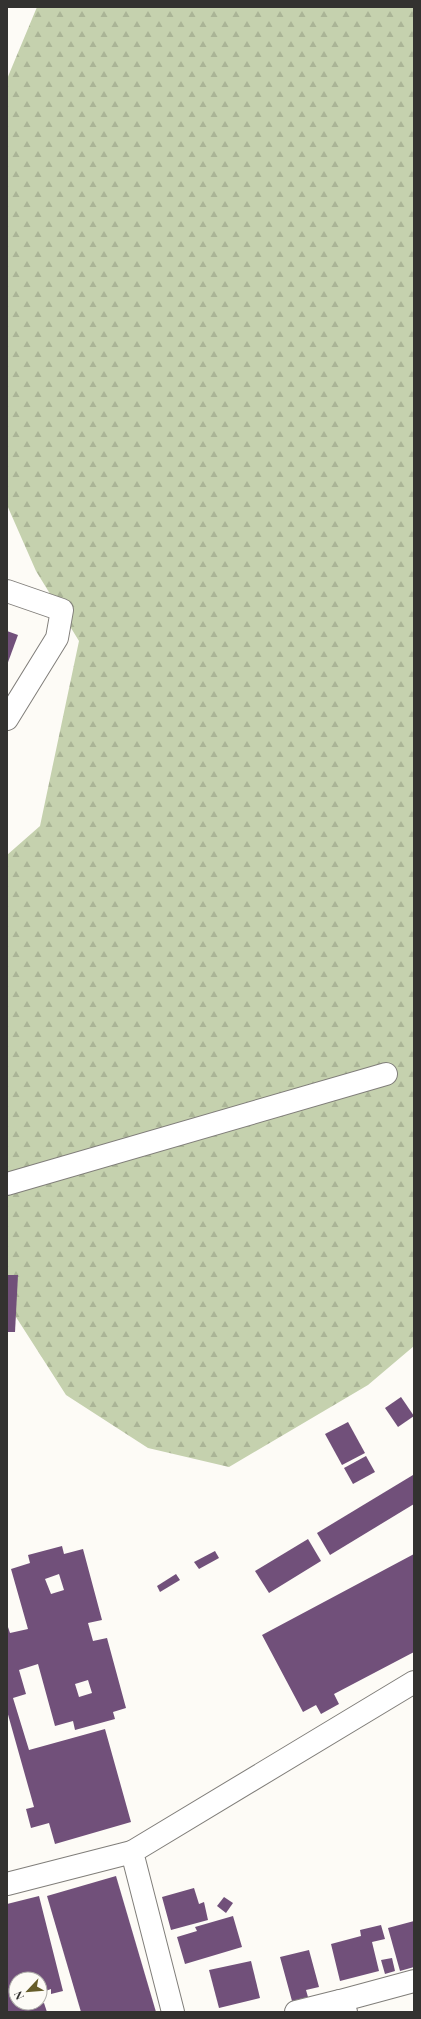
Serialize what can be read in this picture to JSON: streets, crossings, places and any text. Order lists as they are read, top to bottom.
{
  "north": "bottom left"
}
